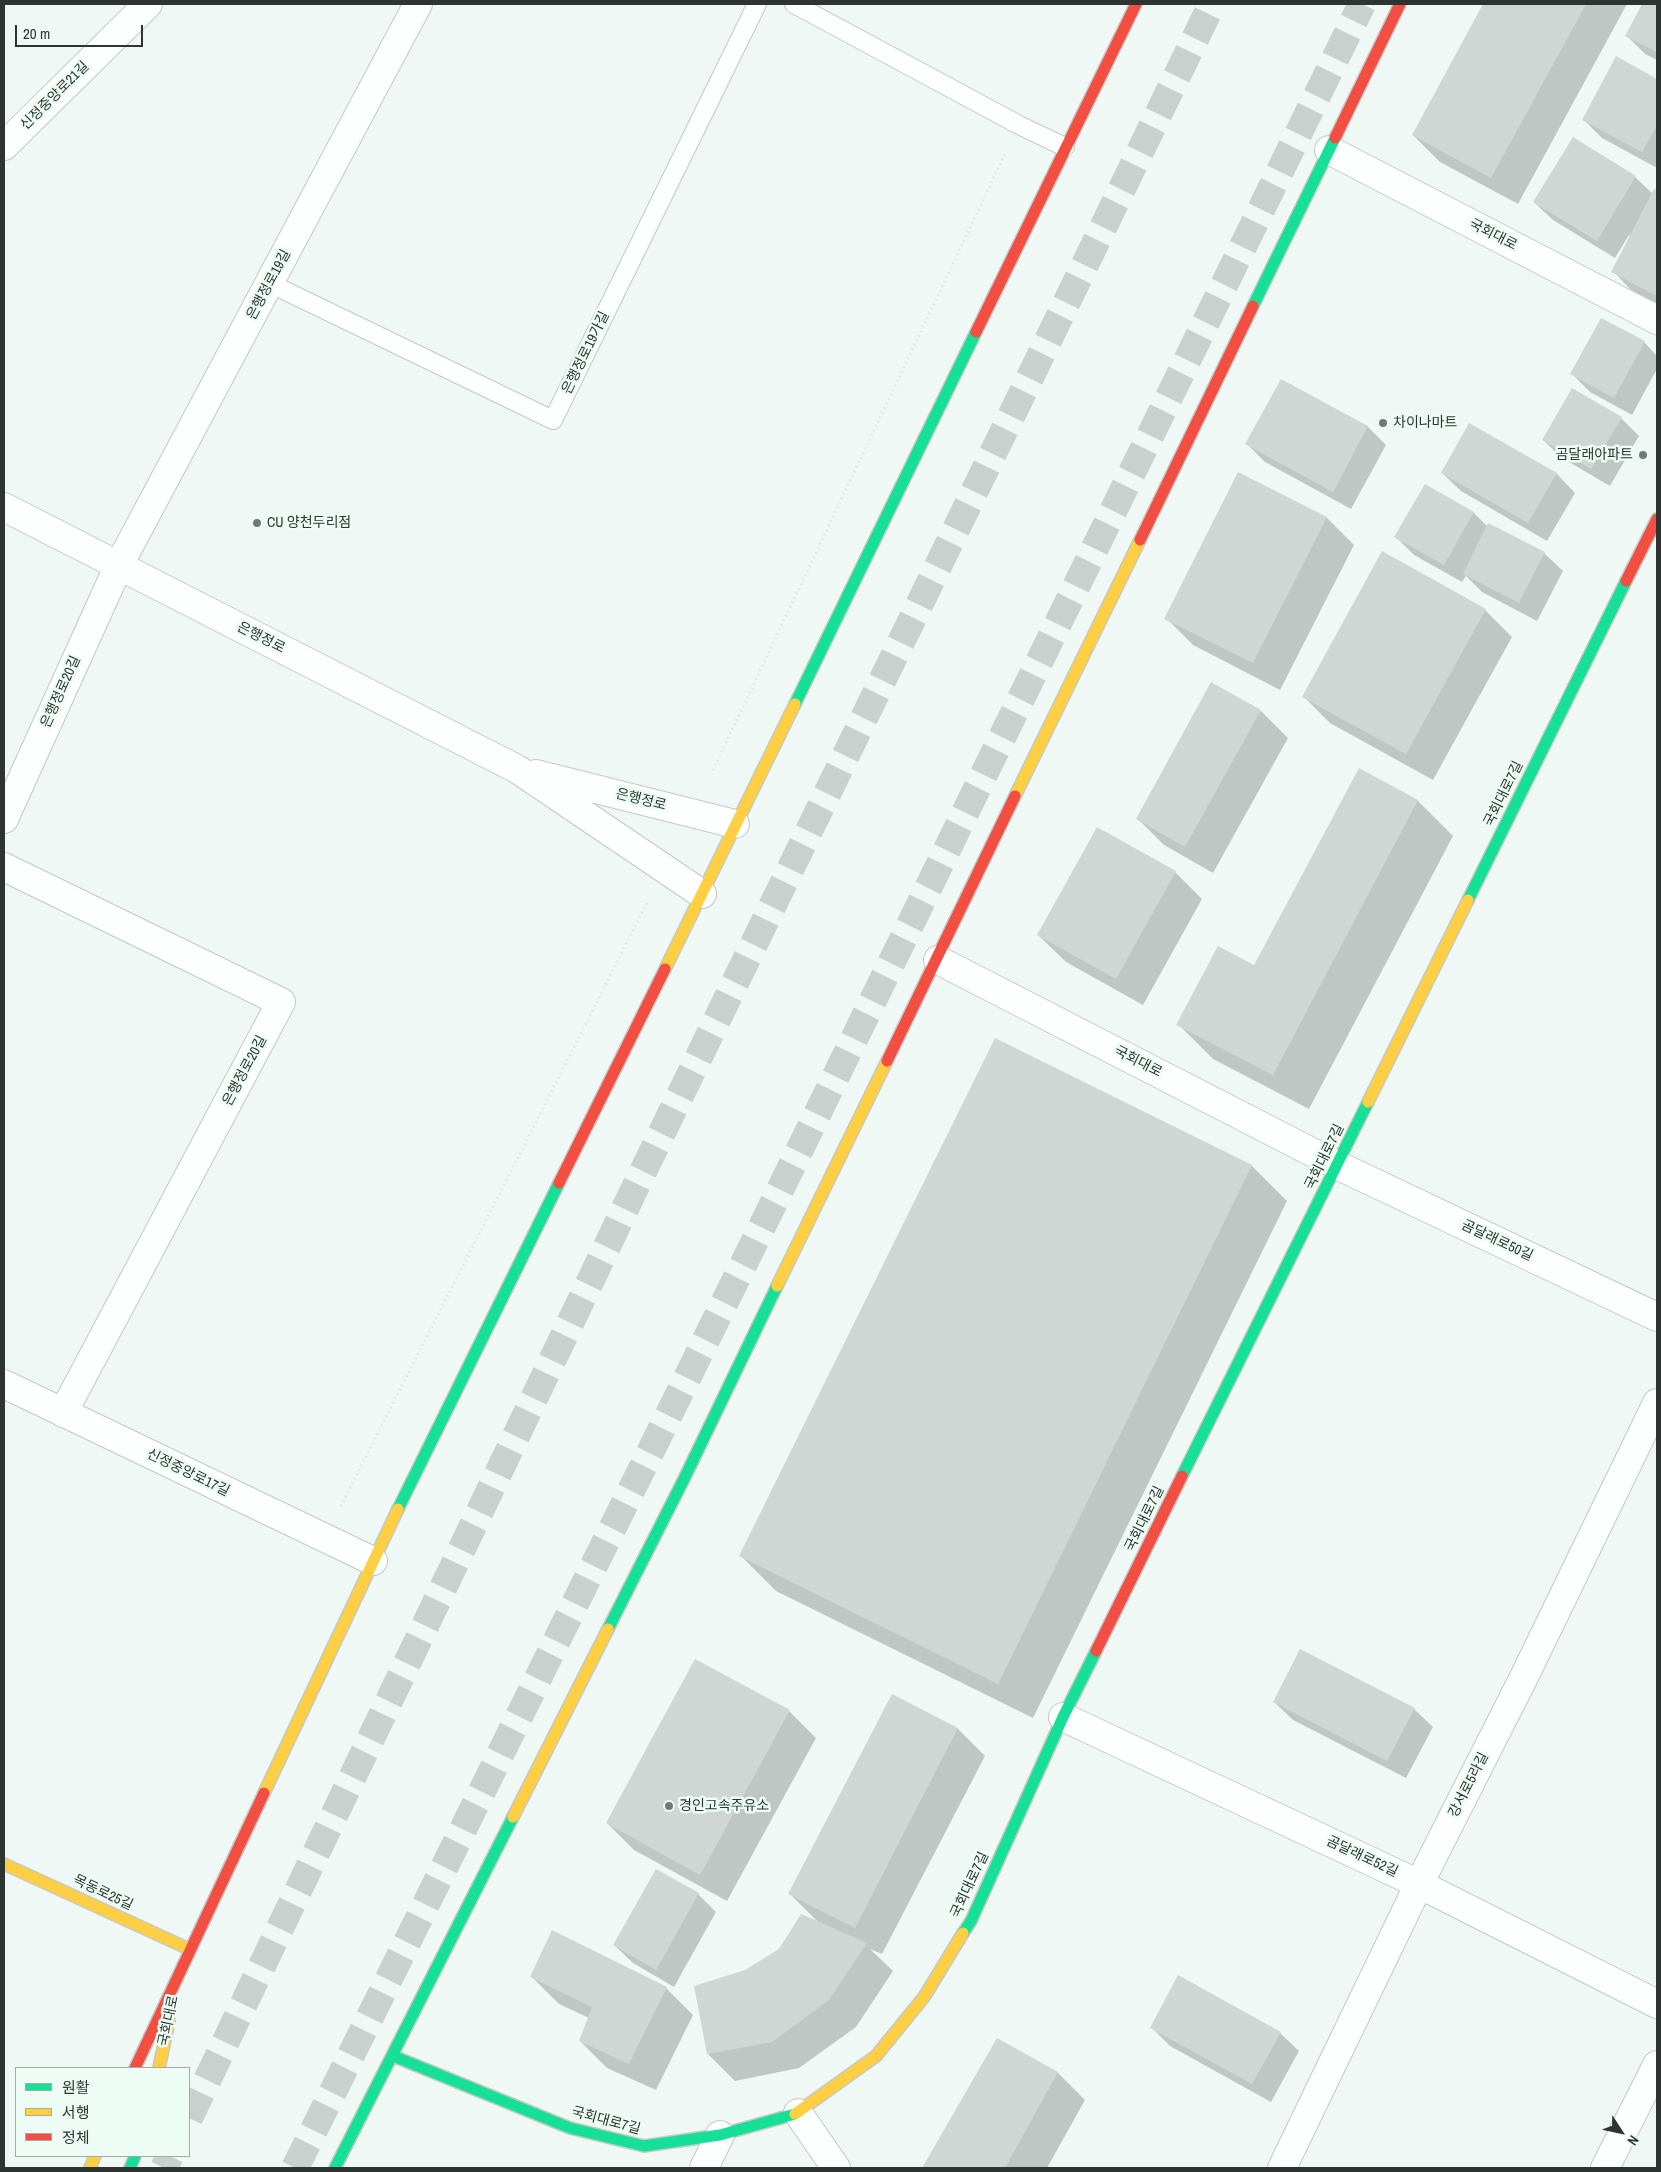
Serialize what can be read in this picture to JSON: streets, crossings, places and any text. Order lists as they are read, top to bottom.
{
  "streets": {
    "main road": ["국회대로", "국회대로7길", "목동로25길"],
    "street": [
      "신정중앙로21길",
      "은행정로19길",
      "은행정로",
      "은행정로20길",
      "곰달래로50길",
      "신정중앙로17길",
      "강서로5라길",
      "곰달래로52길"
    ],
    "lane": ["은행정로19가길"]
  },
  "crossings": [
    ["국회대로", "국회대로7길"],
    ["국회대로", "곰달래로50길"],
    ["은행정로19길", "은행정로19가길"],
    ["은행정로19길", "은행정로"],
    ["은행정로19길", "은행정로20길"],
    ["은행정로", "은행정로20길"],
    ["은행정로20길", "신정중앙로17길"],
    ["국회대로7길", "곰달래로50길"],
    ["국회대로7길", "곰달래로52길"],
    ["강서로5라길", "곰달래로52길"]
  ],
  "places": [
    "차이나마트",
    "곰달래아파트",
    "CU 양천두리점",
    "경인고속주유소"
  ],
  "legend": ["원활", "서행", "정체"],
  "scale_bar": "20 m",
  "north": "bottom right"
}
